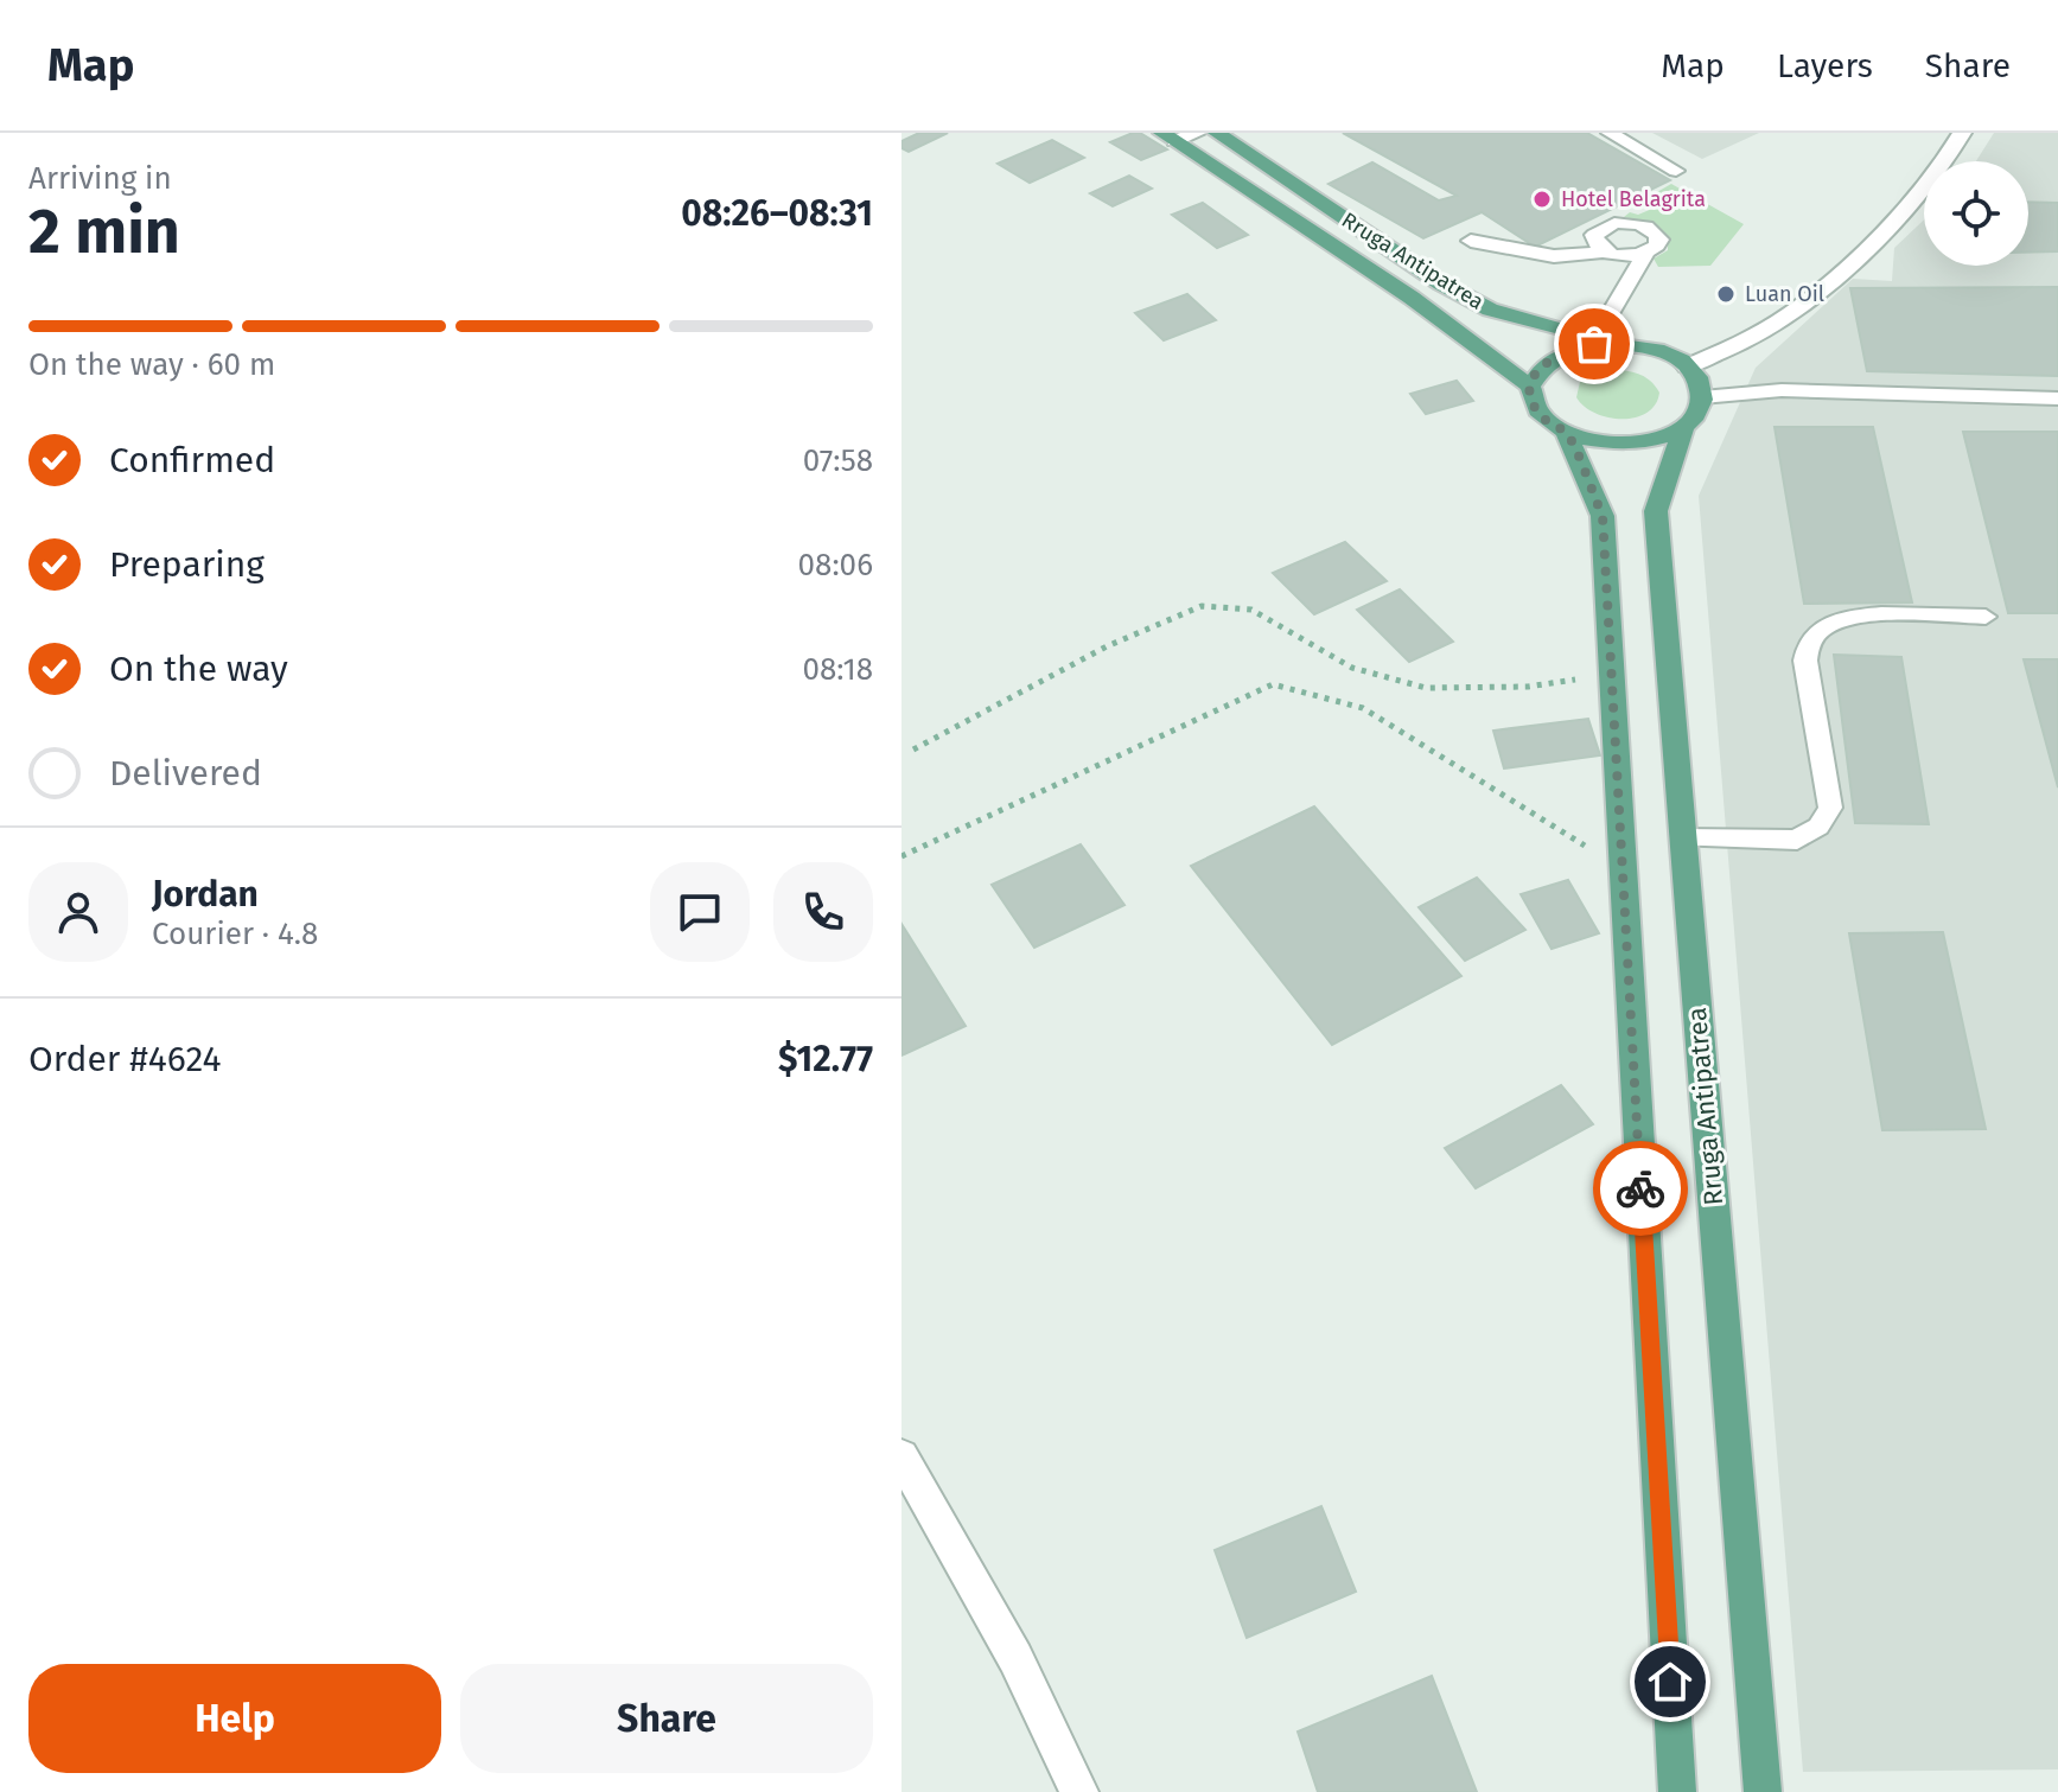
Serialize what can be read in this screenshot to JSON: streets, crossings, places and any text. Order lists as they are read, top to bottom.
{
  "streets": {
    "main road": ["Rruga Antipatrea"]
  },
  "places": ["Hotel Belagrita", "Luan Oil"],
  "page": {
    "header": "Map",
    "nav": ["Map", "Layers", "Share"],
    "heading": ["2 min", "Arriving in", "08:26–08:31"],
    "panel": [
      "Jordan",
      "Courier · 4.8",
      "Order #4624",
      "$12.77"
    ],
    "bar": "On the way · 60 m",
    "list": [
      ["Confirmed", "07:58"],
      ["Preparing", "08:06"],
      ["On the way", "08:18"],
      "Delivered"
    ],
    "buttons": ["Help", "Share"]
  }
}
